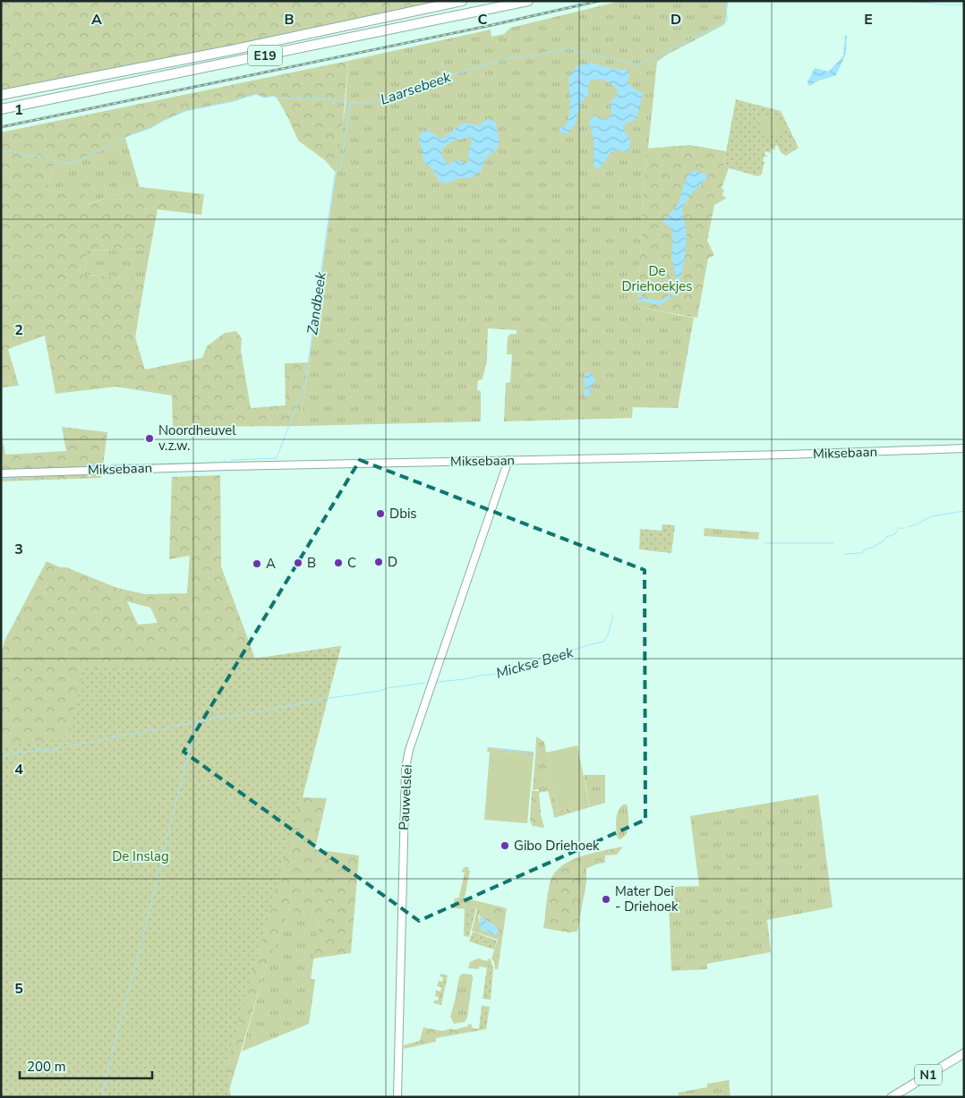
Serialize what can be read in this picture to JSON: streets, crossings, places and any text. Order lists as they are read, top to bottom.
{
  "streets": {
    "highway": ["E19"],
    "main road": ["N1"],
    "street": ["Miksebaan", "Pauwelslei"]
  },
  "crossings": [
    ["Miksebaan", "Pauwelslei"]
  ],
  "water": ["Laarsebeek", "Zandbeek", "Mickse Beek"],
  "parks": ["De Driehoekjes", "De Inslag"],
  "places": [
    "Noordheuvel v.z.w.",
    "Dbis",
    "D",
    "B",
    "C",
    "A",
    "Gibo Driehoek",
    "Mater Dei - Driehoek"
  ],
  "scale_bar": "200 m",
  "grid": {
    "columns": [
      "A",
      "B",
      "C",
      "D",
      "E"
    ],
    "rows": [
      "1",
      "2",
      "3",
      "4",
      "5"
    ]
  }
}
